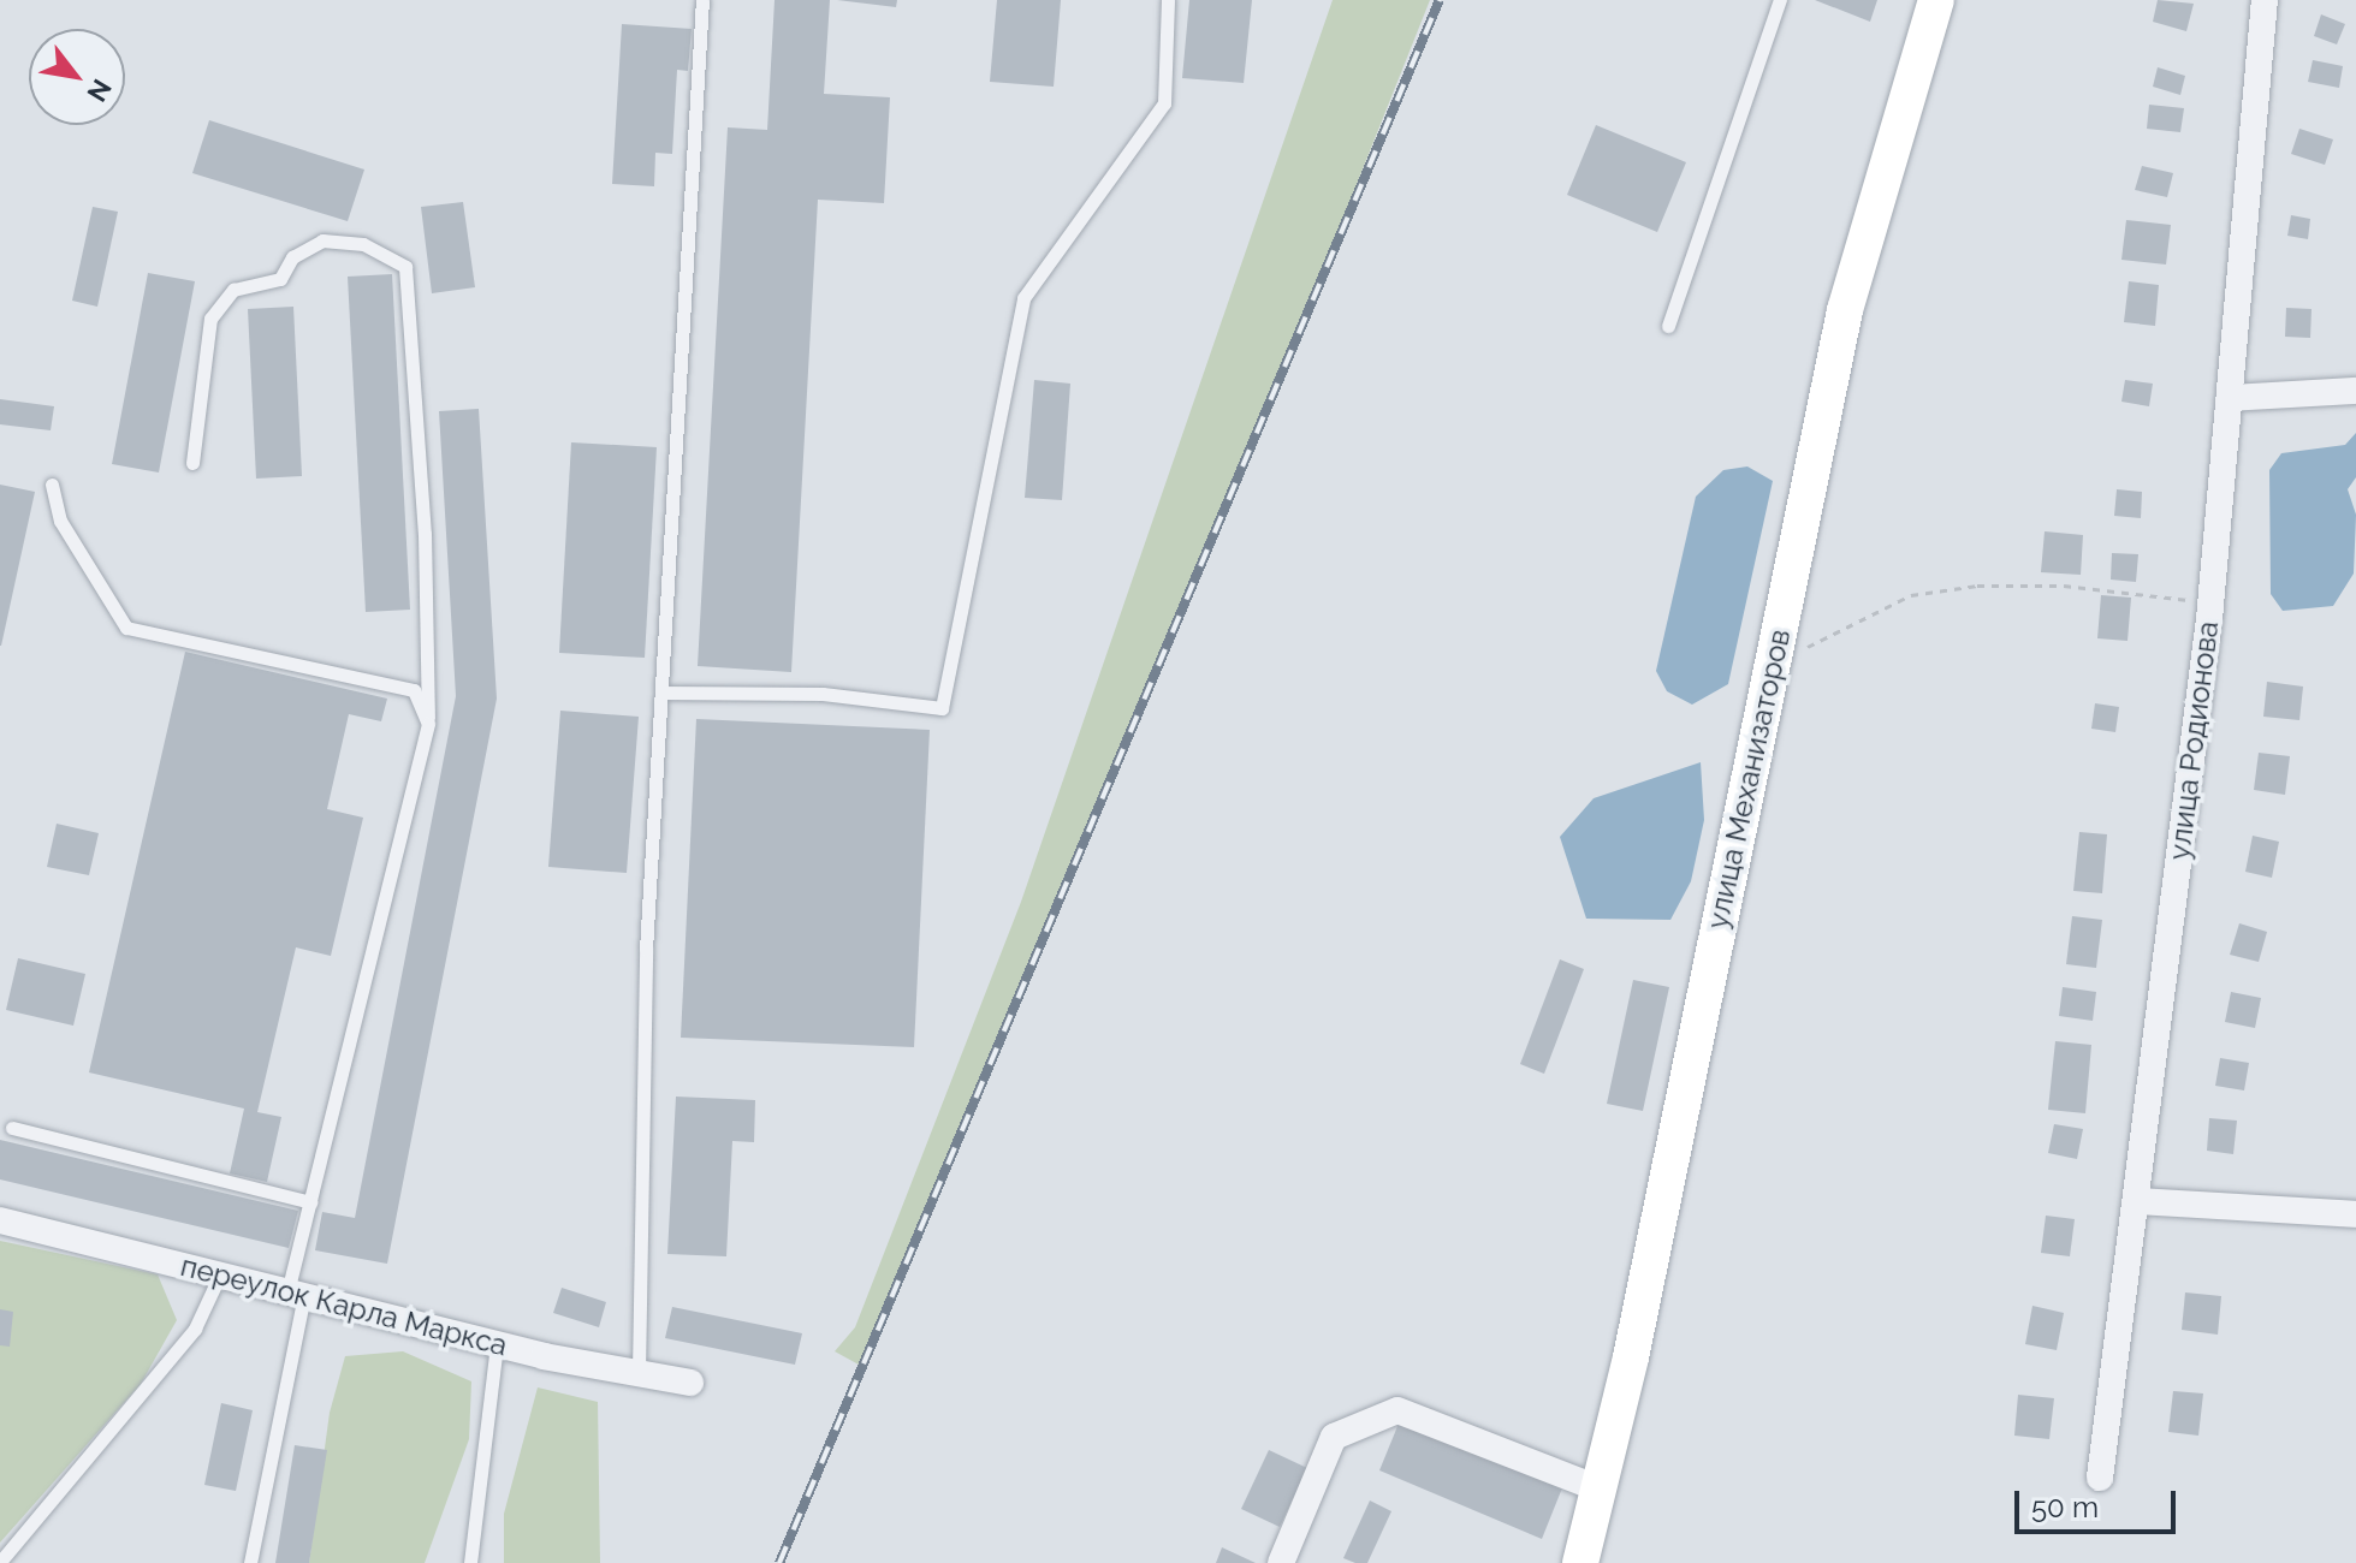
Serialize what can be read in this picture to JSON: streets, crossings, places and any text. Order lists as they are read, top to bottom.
{
  "streets": {
    "street": ["улица Родионова", "улица Механизаторов", "переулок Карла Маркса"]
  },
  "scale_bar": "50 m",
  "north": "bottom right"
}
